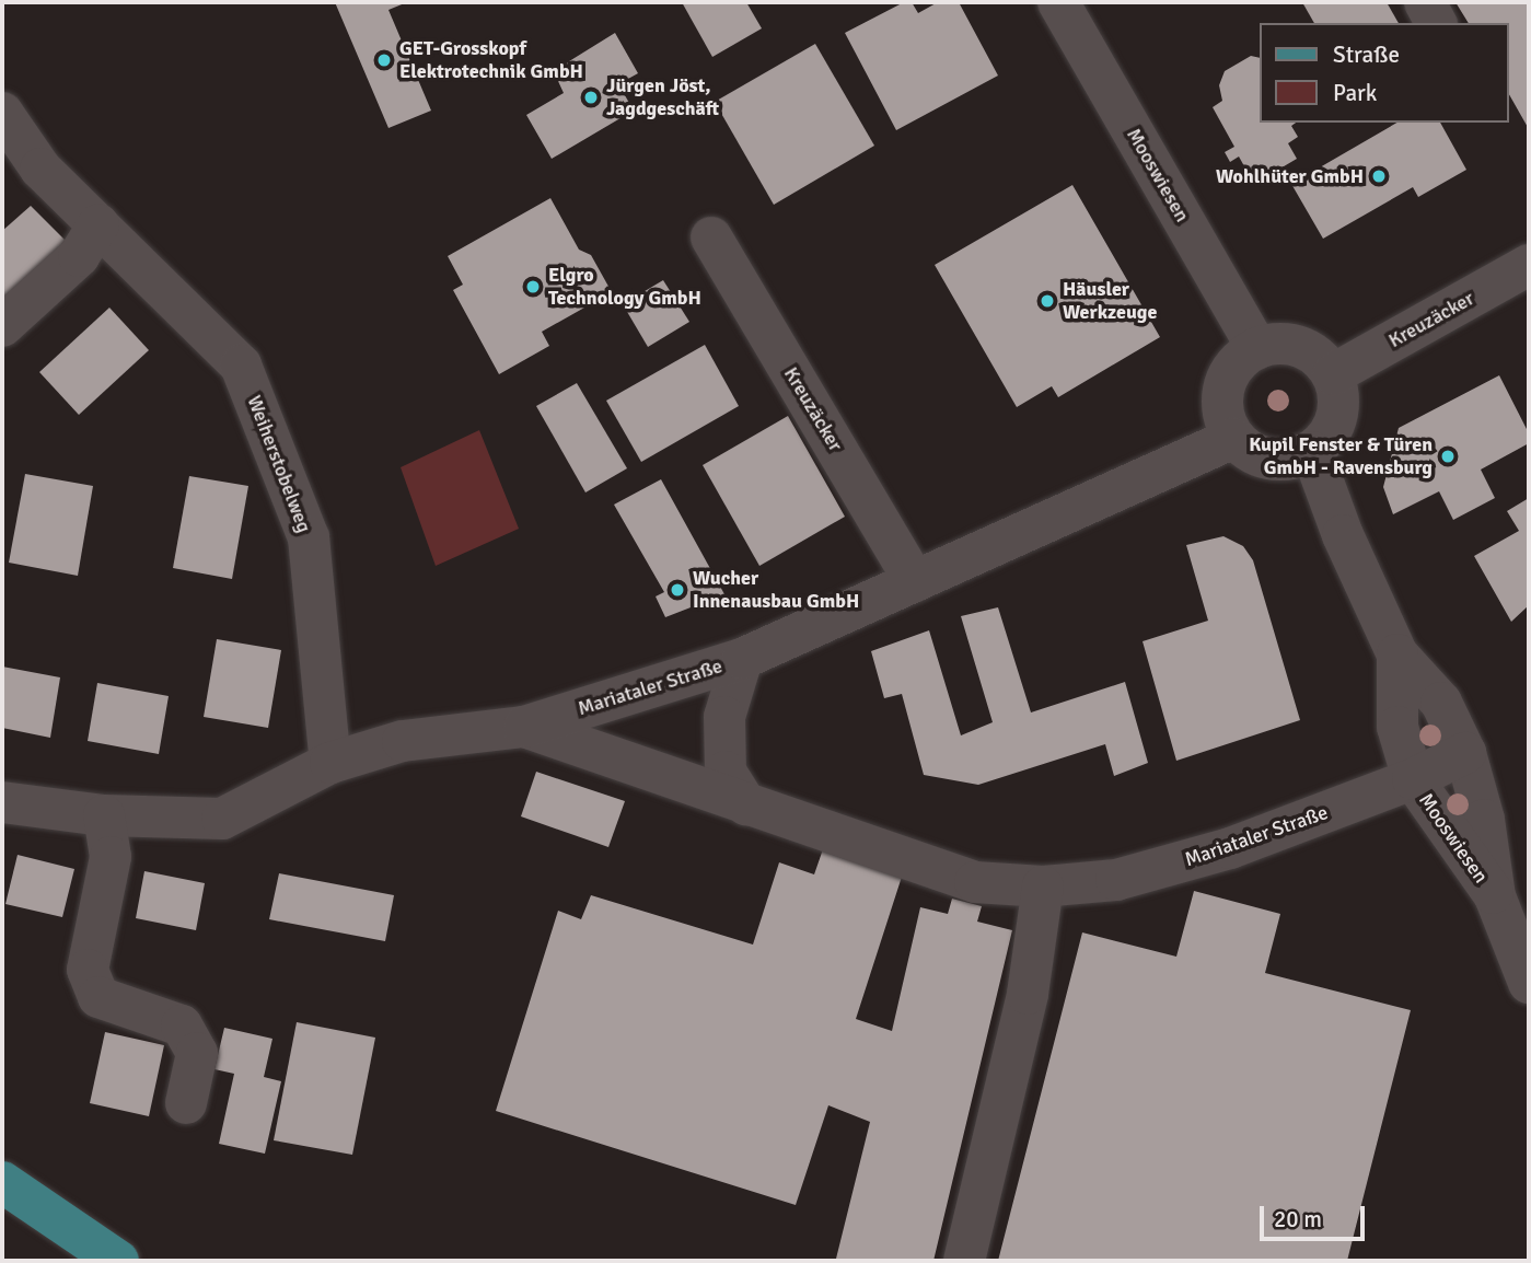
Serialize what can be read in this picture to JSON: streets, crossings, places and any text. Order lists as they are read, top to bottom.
{
  "streets": {
    "street": [
      "Mooswiesen",
      "Kreuzäcker",
      "Weiherstobelweg",
      "Mariataler Straße"
    ]
  },
  "crossings": [
    ["Mooswiesen", "Kreuzäcker"],
    ["Mooswiesen", "Mariataler Straße"],
    ["Weiherstobelweg", "Mariataler Straße"]
  ],
  "places": [
    "GET-Grosskopf Elektrotechnik GmbH",
    "Jürgen Jöst, Jagdgeschäft",
    "Wohlhüter GmbH",
    "Elgro Technology GmbH",
    "Häusler Werkzeuge",
    "Kupil Fenster & Türen GmbH - Ravensburg",
    "Wucher Innenausbau GmbH"
  ],
  "legend": ["Straße", "Park"],
  "scale_bar": "20 m"
}
